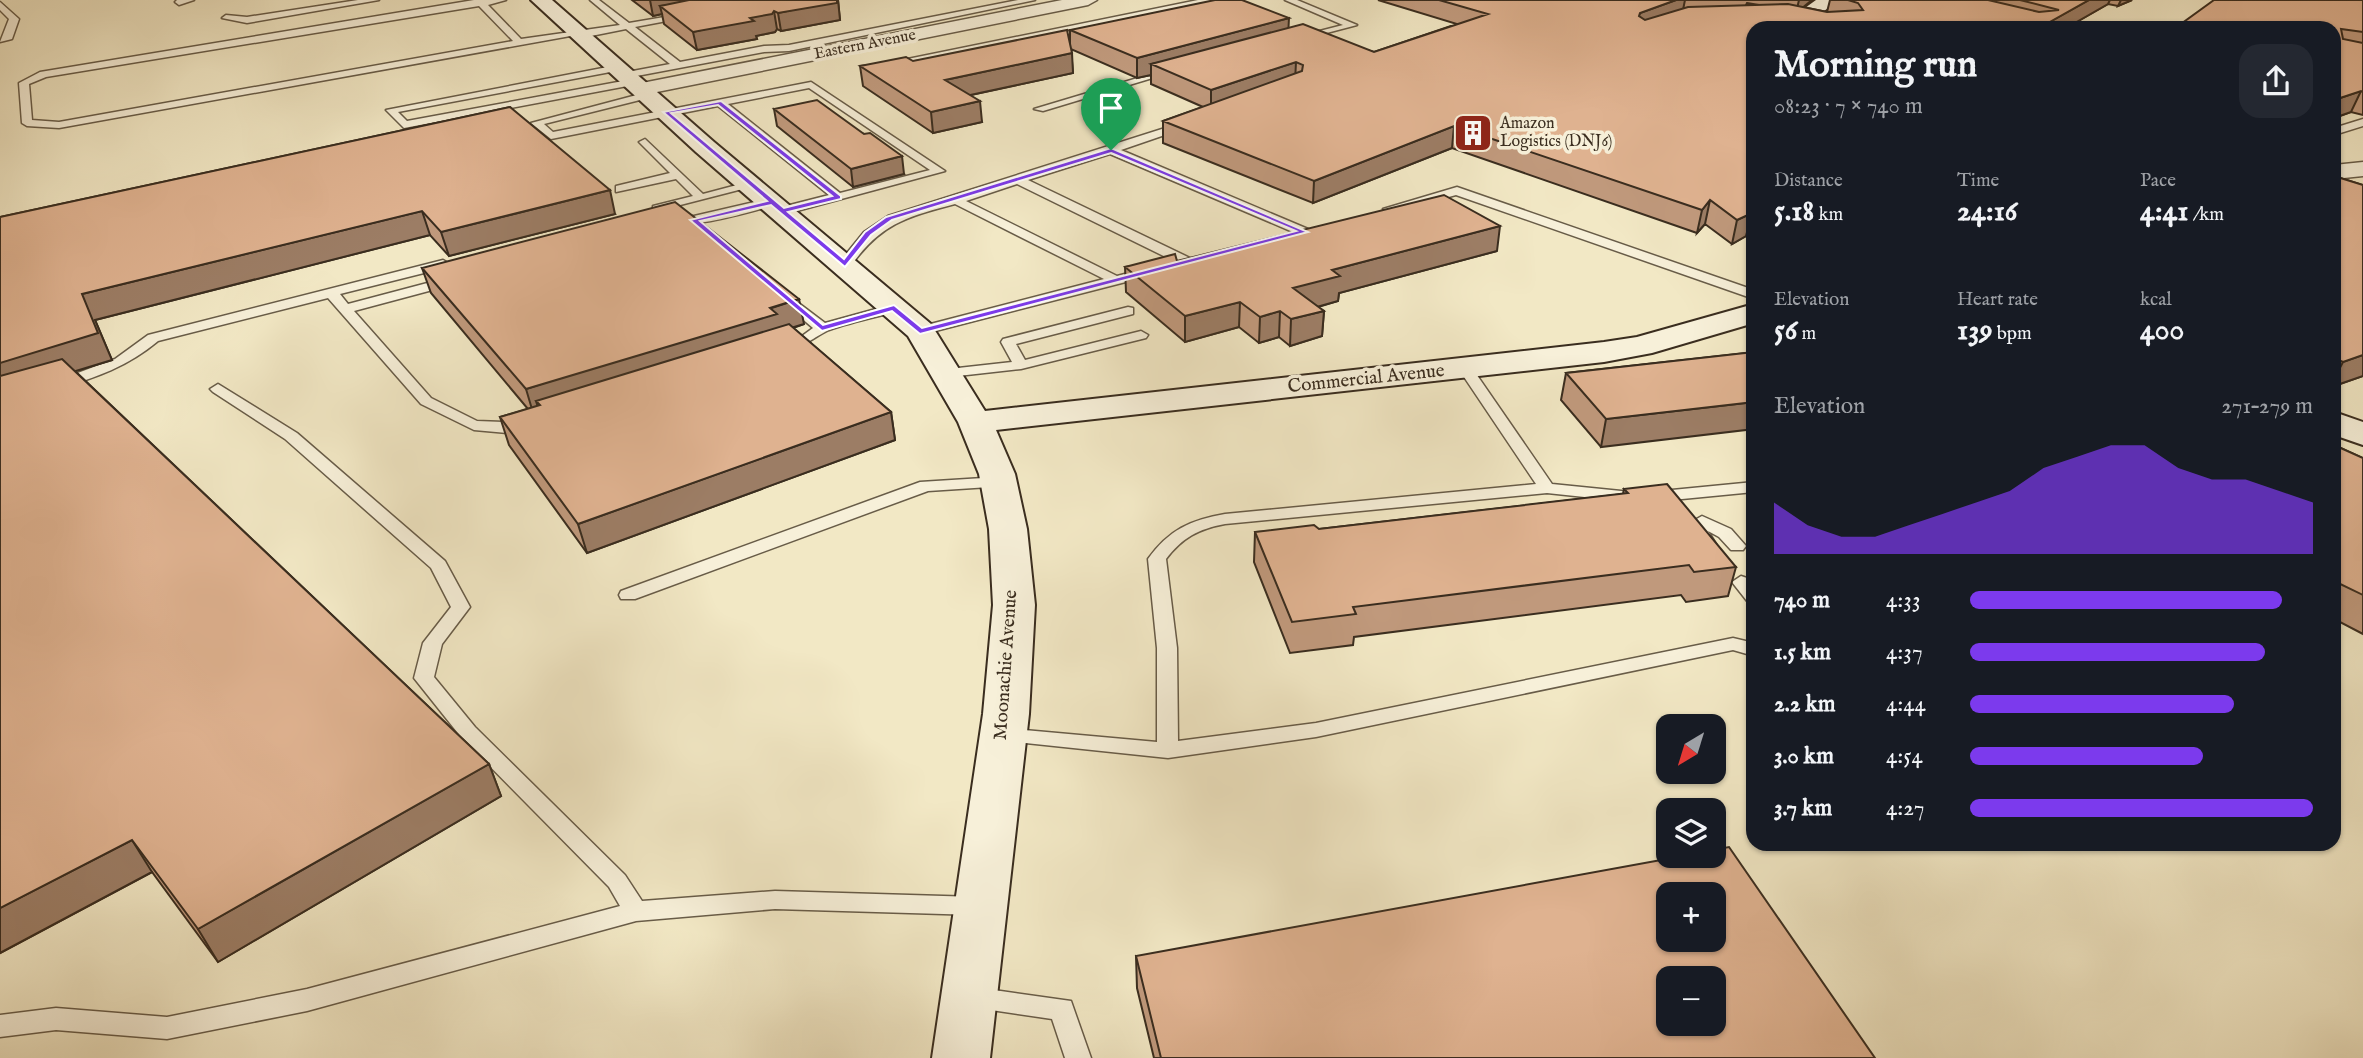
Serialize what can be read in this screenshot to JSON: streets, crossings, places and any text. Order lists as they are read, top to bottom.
{
  "streets": {
    "main road": ["Commercial Avenue", "Moonachie Avenue"],
    "street": ["Eastern Avenue"]
  },
  "crossings": [
    ["Eastern Avenue", "Moonachie Avenue"],
    ["Commercial Avenue", "Moonachie Avenue"]
  ],
  "places": {
    "building": ["Amazon Logistics (DNJ6)"]
  },
  "north": "bottom left",
  "page": {
    "heading": ["Morning run", "08:23 · 7 × 740 m"],
    "stats": [
      ["Distance", "5.18 km"],
      ["Time", "24:16"],
      ["Pace", "4:41 /km"],
      ["Elevation", "56 m"],
      ["Heart rate", "139 bpm"],
      ["kcal", "400"]
    ],
    "chart": ["Elevation", "271–279 m"],
    "list": [
      {
        "name": "740 m",
        "note": "4:33"
      },
      {
        "name": "1.5 km",
        "note": "4:37"
      },
      {
        "name": "2.2 km",
        "note": "4:44"
      },
      {
        "name": "3.0 km",
        "note": "4:54"
      },
      {
        "name": "3.7 km",
        "note": "4:27"
      }
    ],
    "map_buttons": ["+", "−"]
  }
}
